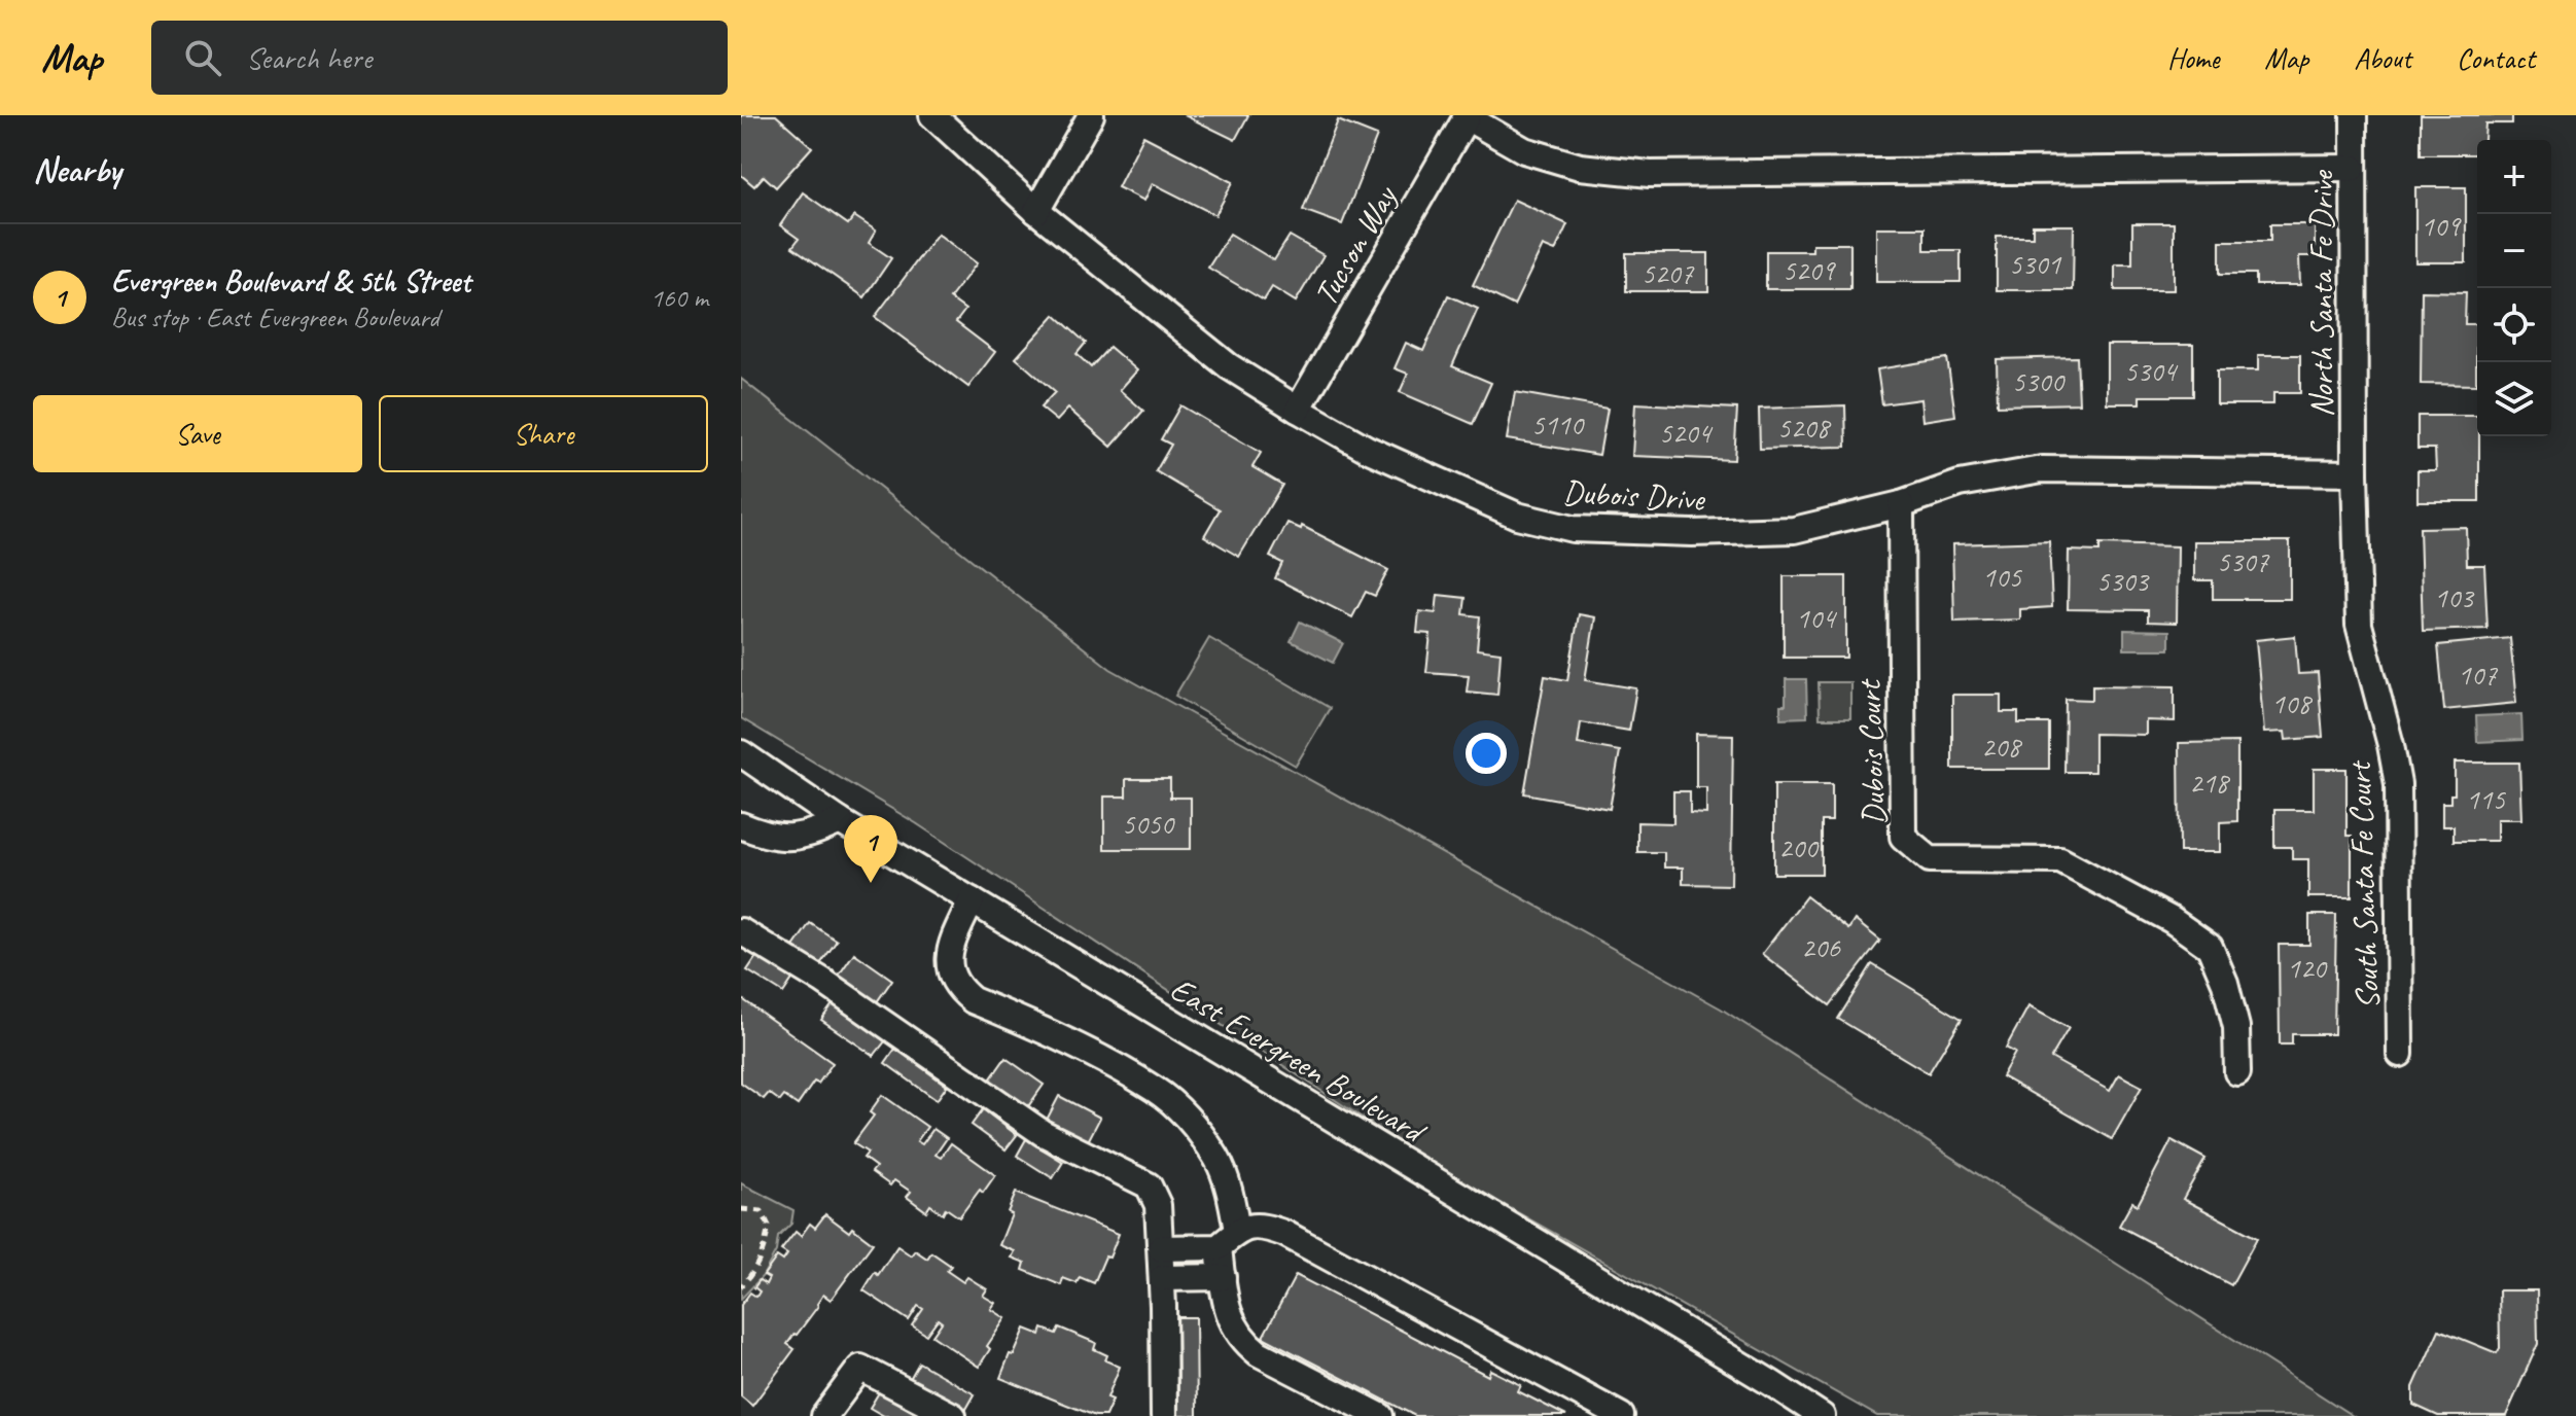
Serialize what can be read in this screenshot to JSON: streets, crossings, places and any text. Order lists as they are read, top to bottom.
{
  "streets": {
    "street": [
      "Tucson Way",
      "North Santa Fe Drive",
      "Dubois Drive",
      "Dubois Court",
      "South Santa Fe Court",
      "East Evergreen Boulevard"
    ]
  },
  "crossings": [
    ["Tucson Way", "Dubois Drive"],
    ["North Santa Fe Drive", "Dubois Drive"],
    ["North Santa Fe Drive", "South Santa Fe Court"],
    ["Dubois Drive", "Dubois Court"],
    ["Dubois Drive", "South Santa Fe Court"]
  ],
  "house_numbers": [
    "109",
    "5301",
    "5209",
    "5207",
    "5304",
    "5300",
    "5110",
    "5208",
    "5204",
    "5307",
    "105",
    "5303",
    "103",
    "104",
    "107",
    "108",
    "208",
    "218",
    "115",
    "5050",
    "200",
    "206",
    "120"
  ],
  "page": {
    "header": "Map",
    "search": "Search here",
    "nav": [
      "Home",
      "Map",
      "About",
      "Contact"
    ],
    "heading": "Nearby",
    "map_buttons": ["+", "−"],
    "list": [
      {
        "mark": "1",
        "name": "Evergreen Boulevard & 5th Street",
        "note": "Bus stop · East Evergreen Boulevard",
        "value": "160 m"
      }
    ],
    "buttons": ["Save", "Share"],
    "pins": "1"
  }
}
